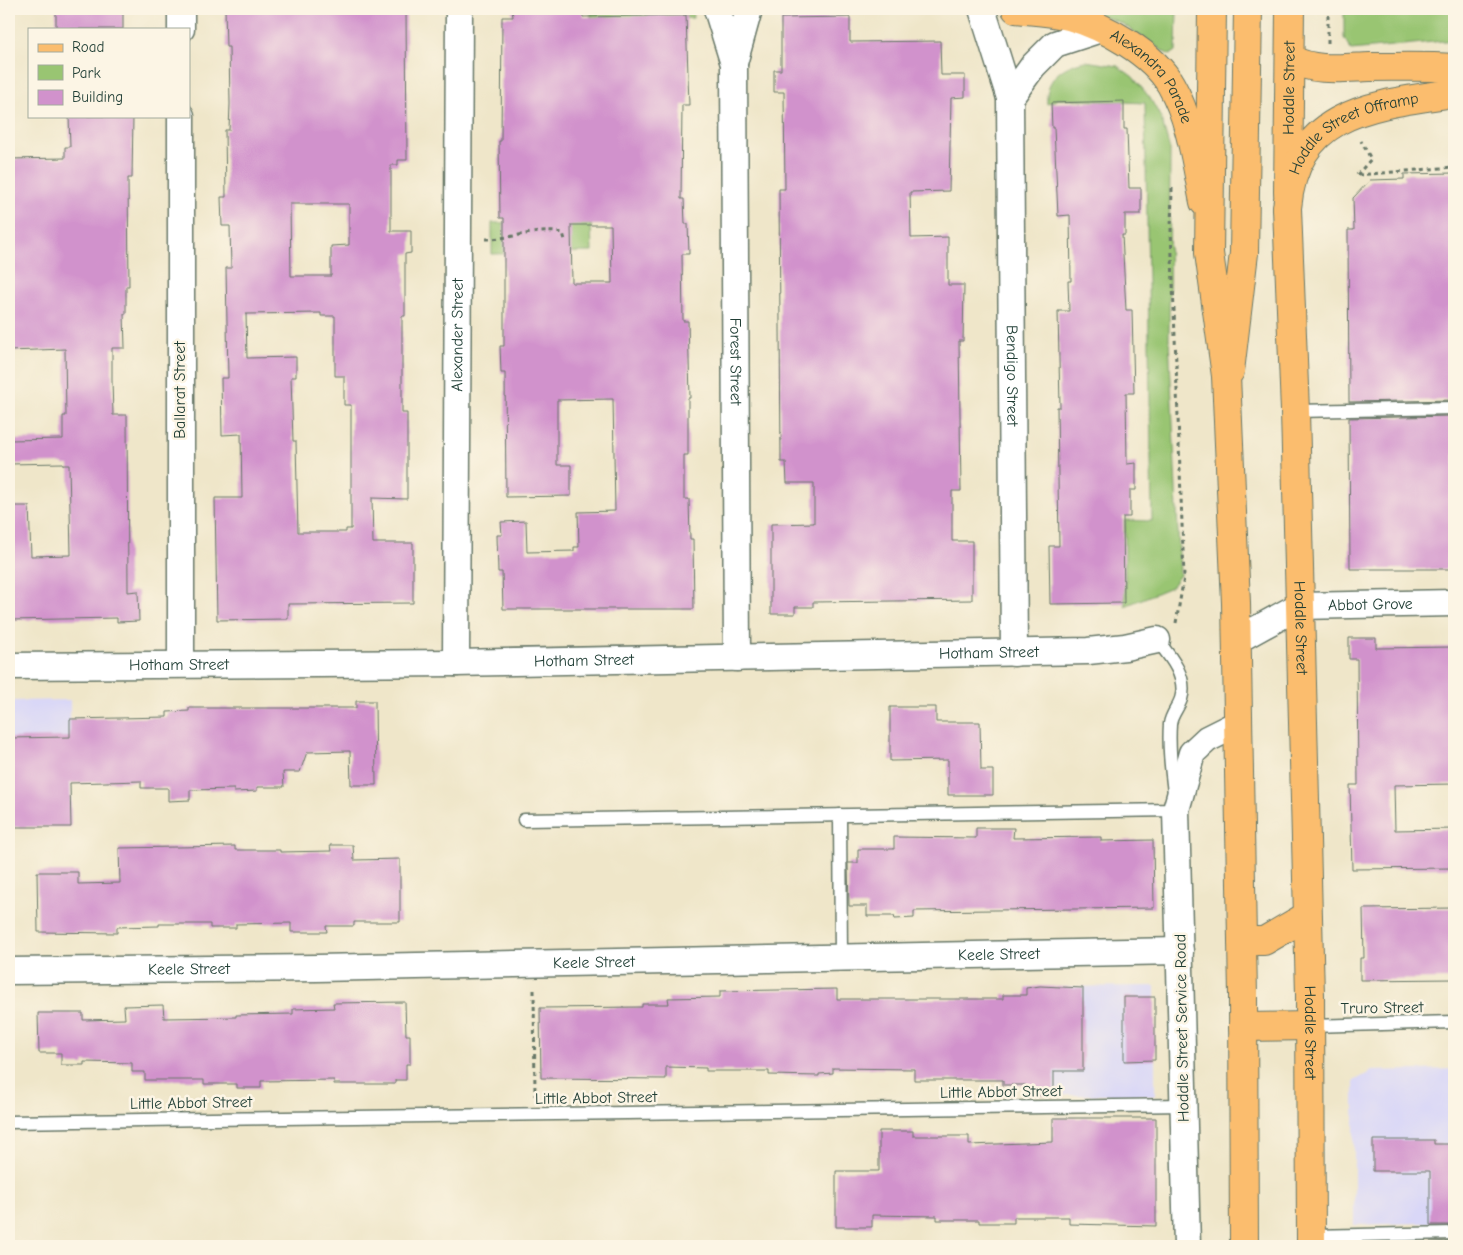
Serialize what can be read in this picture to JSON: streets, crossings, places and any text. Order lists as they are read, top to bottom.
{
  "streets": {
    "main road": ["Alexandra Parade", "Hoddle Street", "Hoddle Street Offramp"],
    "street": [
      "Alexander Street",
      "Forest Street",
      "Bendigo Street",
      "Ballarat Street",
      "Abbot Grove",
      "Hotham Street",
      "Keele Street",
      "Hoddle Street Service Road"
    ],
    "lane": ["Truro Street", "Little Abbot Street"]
  },
  "crossings": [
    ["Alexandra Parade", "Hoddle Street"],
    ["Hoddle Street", "Hoddle Street Offramp"],
    ["Hoddle Street", "Abbot Grove"],
    ["Hoddle Street", "Truro Street"],
    ["Hoddle Street", "Hoddle Street Service Road"],
    ["Alexander Street", "Hotham Street"],
    ["Forest Street", "Hotham Street"],
    ["Bendigo Street", "Hotham Street"],
    ["Ballarat Street", "Hotham Street"],
    ["Hotham Street", "Hoddle Street Service Road"],
    ["Keele Street", "Hoddle Street Service Road"],
    ["Hoddle Street Service Road", "Little Abbot Street"]
  ],
  "legend": ["Road", "Park", "Building"]
}
